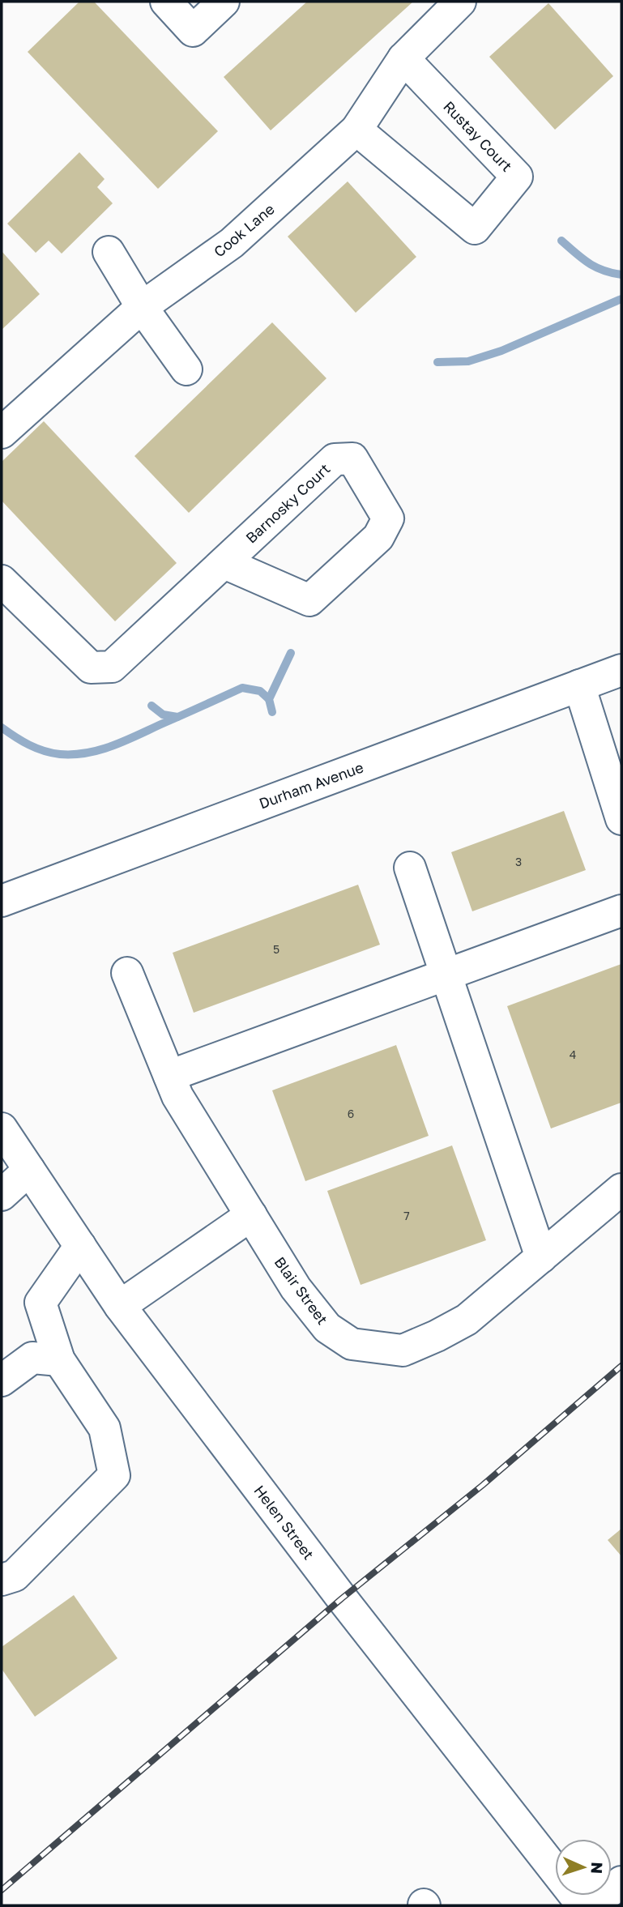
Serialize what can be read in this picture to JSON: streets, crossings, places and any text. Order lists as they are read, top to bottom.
{
  "streets": {
    "street": [
      "Rustay Court",
      "Cook Lane",
      "Barnosky Court",
      "Durham Avenue",
      "Blair Street",
      "Helen Street"
    ]
  },
  "crossings": [
    ["Rustay Court", "Cook Lane"]
  ],
  "house_numbers": [
    "3",
    "5",
    "4",
    "6",
    "7"
  ],
  "north": "right"
}
